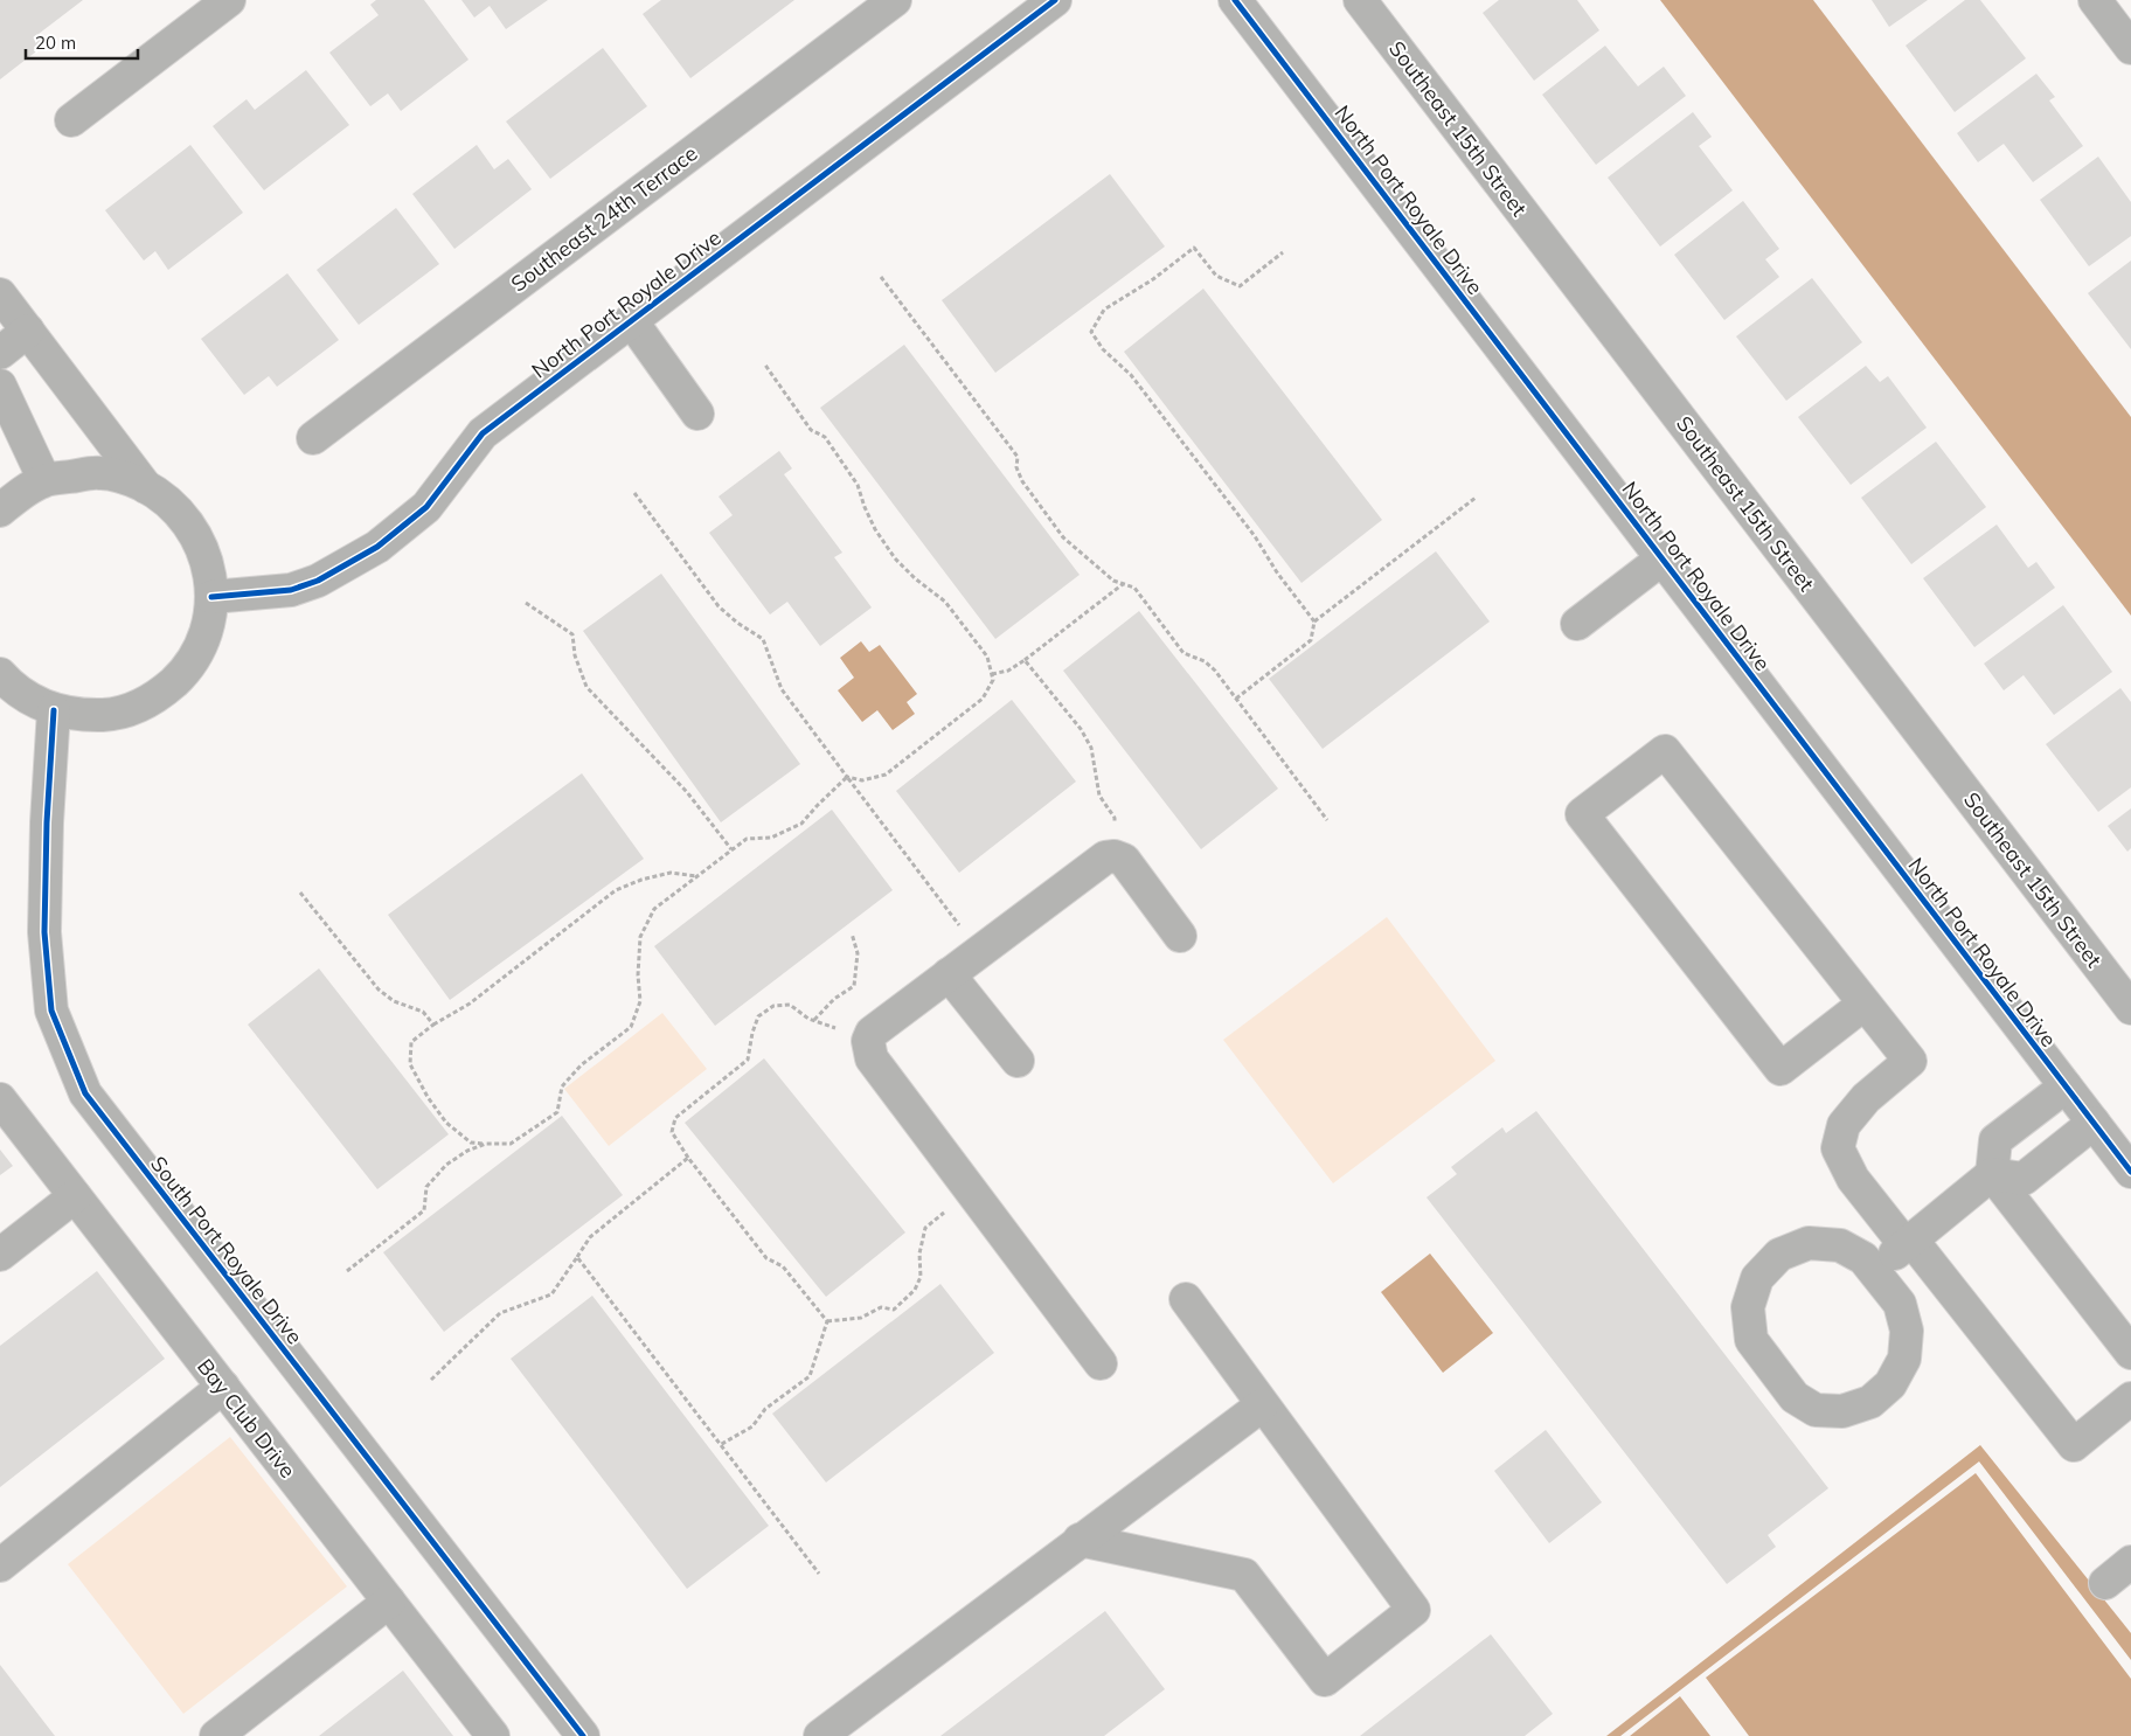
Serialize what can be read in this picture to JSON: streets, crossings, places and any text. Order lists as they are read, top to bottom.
{
  "streets": {
    "street": [
      "Southeast 15th Street",
      "North Port Royale Drive",
      "Southeast 24th Terrace",
      "South Port Royale Drive",
      "Bay Club Drive"
    ]
  },
  "scale_bar": "20 m"
}
